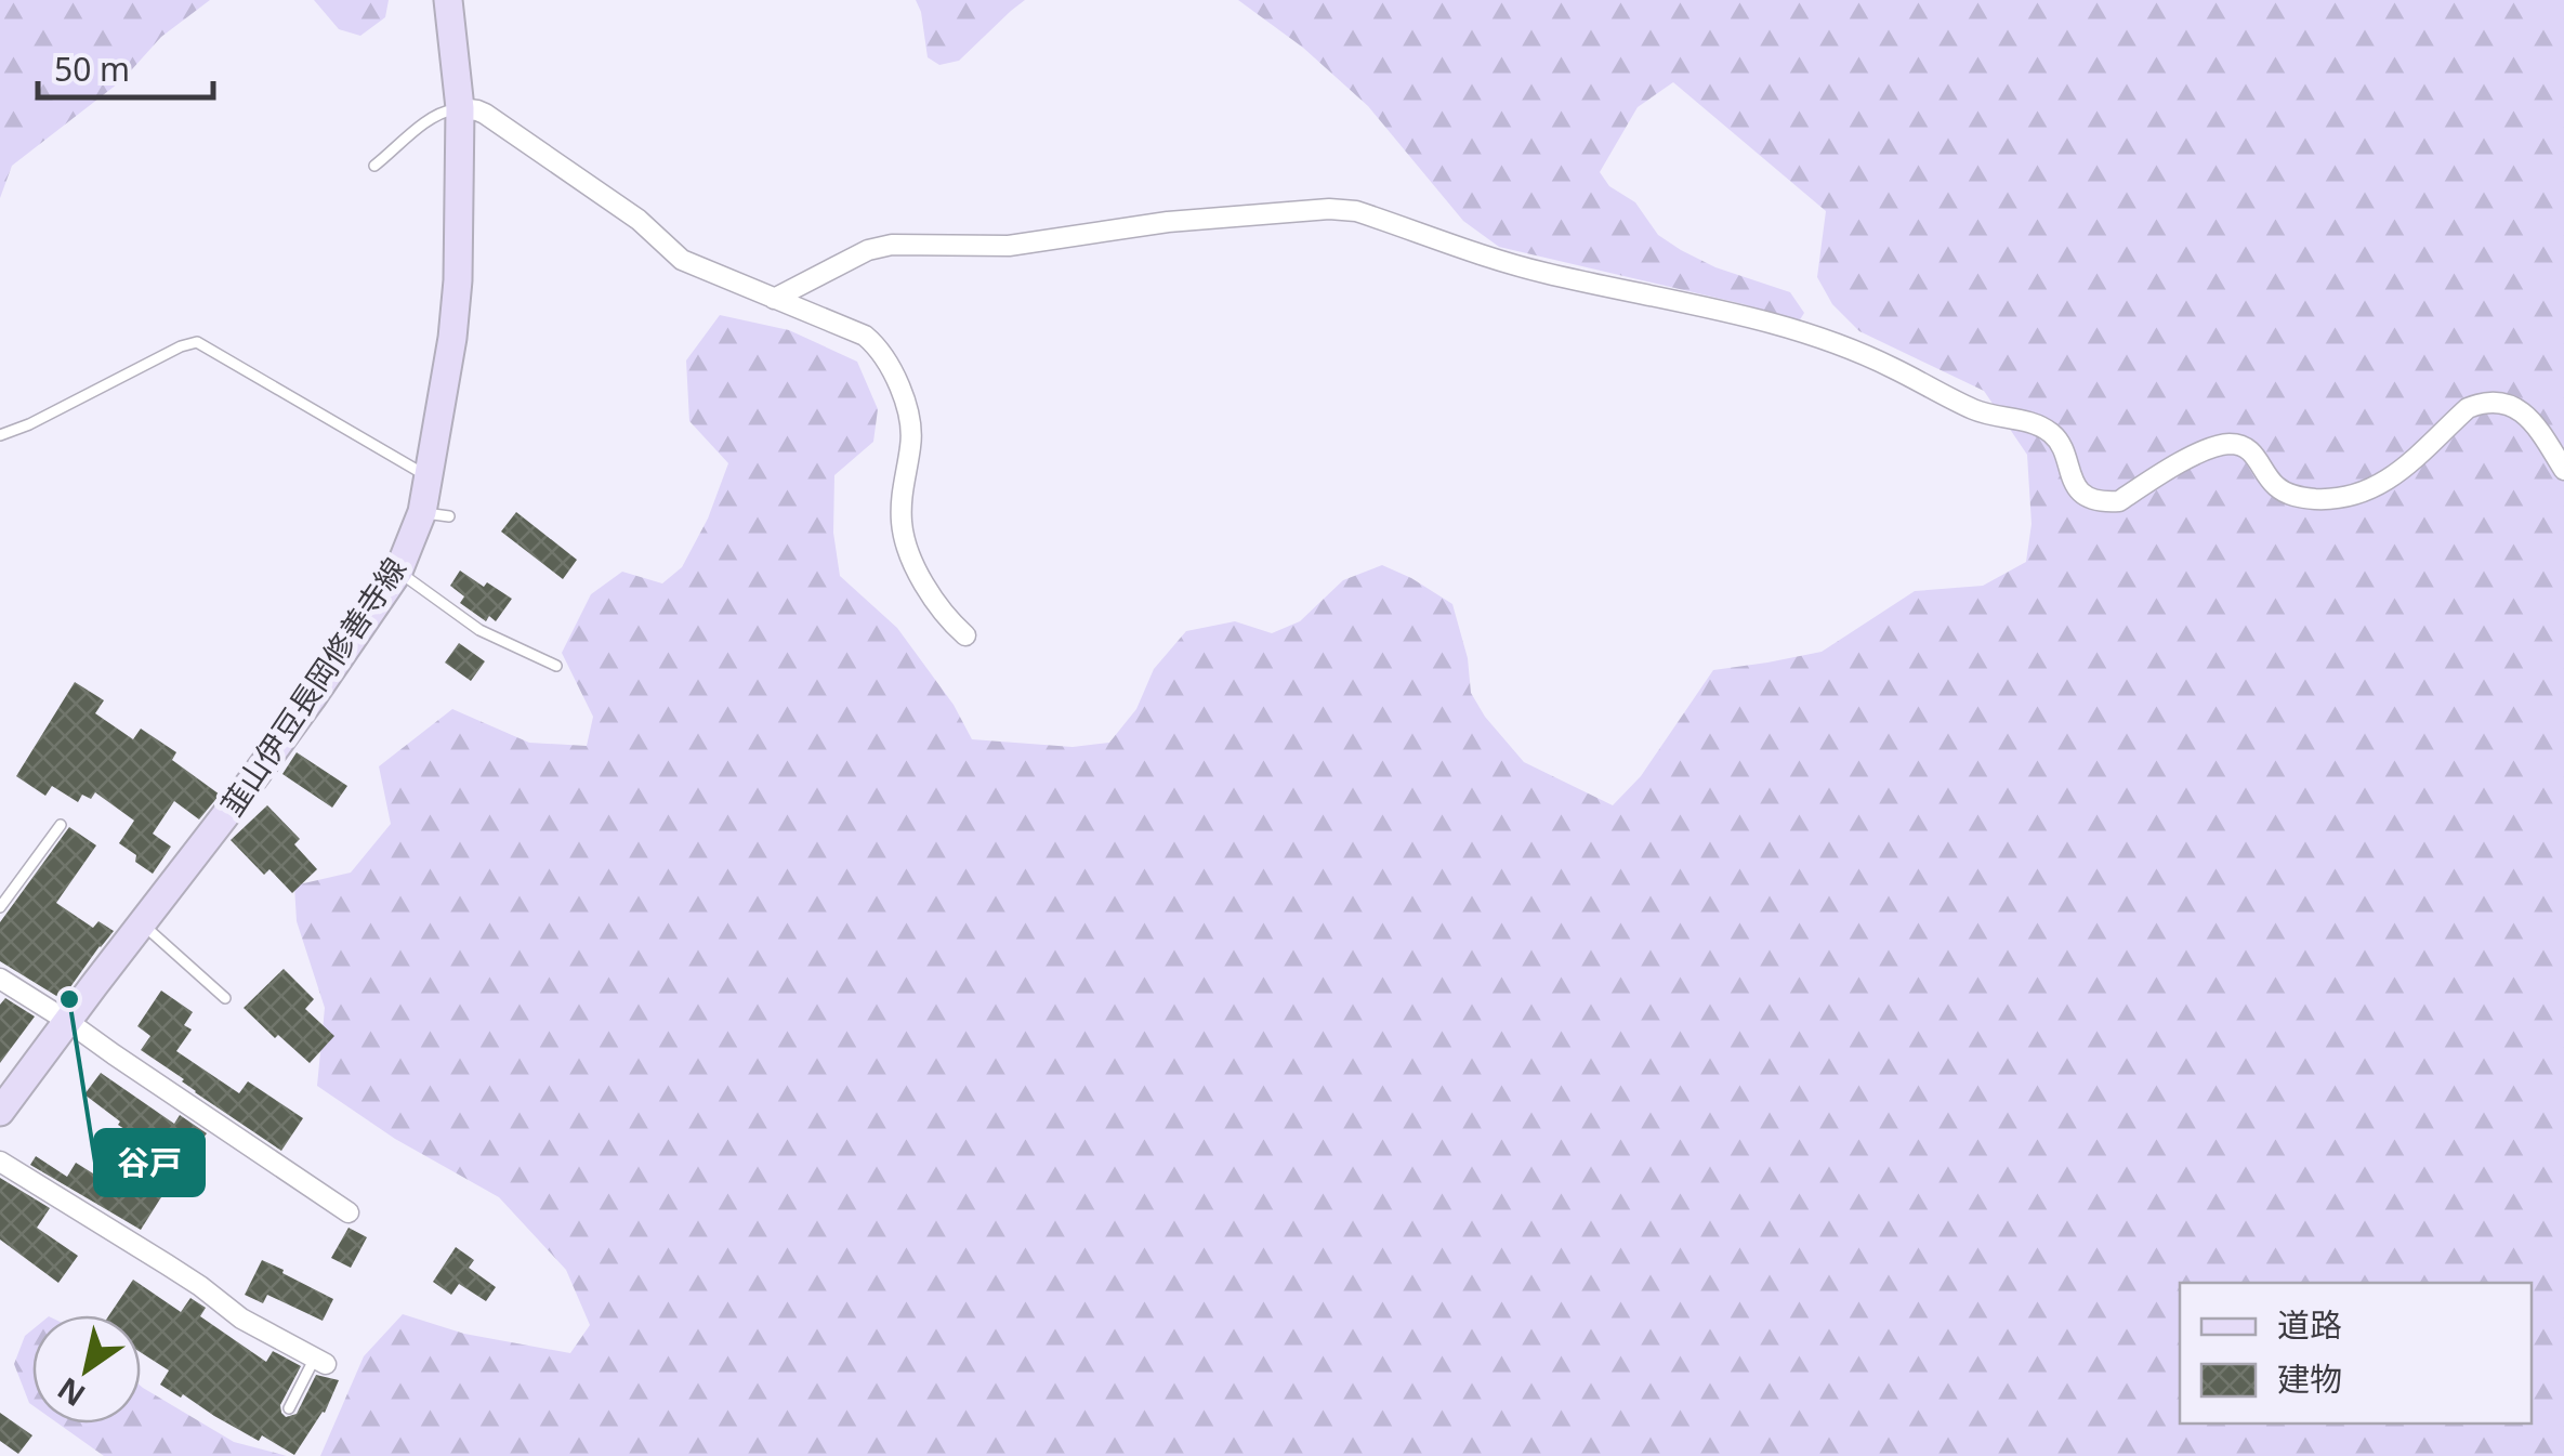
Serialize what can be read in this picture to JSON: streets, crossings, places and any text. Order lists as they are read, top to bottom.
{
  "streets": {
    "main road": ["韮山伊豆長岡修善寺線"]
  },
  "places": ["谷戸"],
  "legend": ["道路", "建物"],
  "scale_bar": "50 m",
  "north": "bottom left"
}
